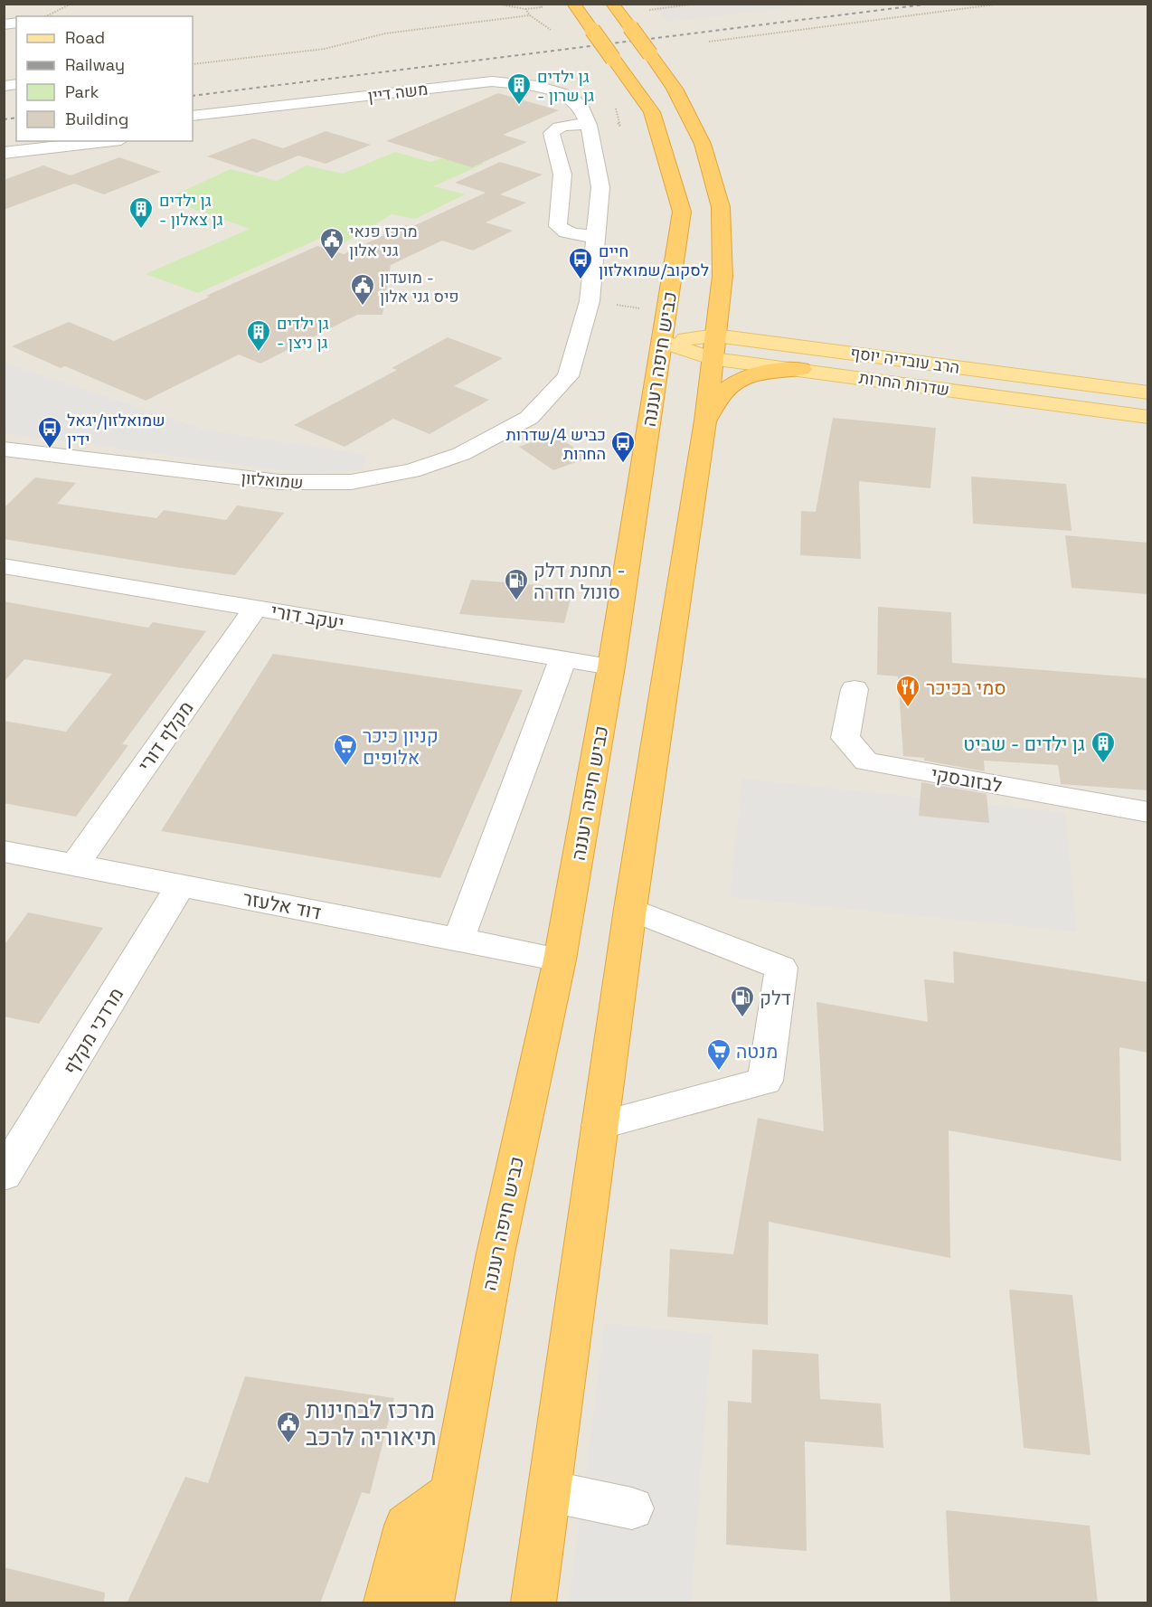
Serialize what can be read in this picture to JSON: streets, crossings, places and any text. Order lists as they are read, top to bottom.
{
  "streets": {
    "highway": ["כביש חיפה רעננה"],
    "main road": ["הרב עובדיה יוסף", "שדרות החרות"],
    "street": [
      "משה דיין",
      "שמואלזון",
      "יעקב דורי",
      "מקלף דורי",
      "לבזובסקי",
      "דוד אלעזר",
      "מרדכי מקלף"
    ]
  },
  "crossings": [
    ["משה דיין", "שמואלזון"],
    ["כביש חיפה רעננה", "שדרות החרות"],
    ["כביש חיפה רעננה", "יעקב דורי"],
    ["כביש חיפה רעננה", "דוד אלעזר"],
    ["הרב עובדיה יוסף", "שדרות החרות"],
    ["יעקב דורי", "מקלף דורי"],
    ["מקלף דורי", "דוד אלעזר"],
    ["דוד אלעזר", "מרדכי מקלף"]
  ],
  "places": {
    "building": [
      "גן ילדים - גן שרון",
      "גן ילדים - גן צאלון",
      "גן ילדים - גן ניצן",
      "גן ילדים - שביט"
    ],
    "public building": ["מרכז פנאי גני אלון", "מועדון - פיס גני אלון", "מרכז לבחינות תיאוריה לרכב"],
    "bus stop": ["חיים לסקוב/שמואלזון", "שמואלזון/יגאל ידין", "כביש 4/שדרות החרות"],
    "fuel station": ["תחנת דלק - סונול חדרה", "דלק"],
    "restaurant": ["סמי בכיכר"],
    "supermarket": ["קניון כיכר אלופים", "מנטה"]
  },
  "legend": [
    "Road",
    "Railway",
    "Park",
    "Building"
  ]
}
